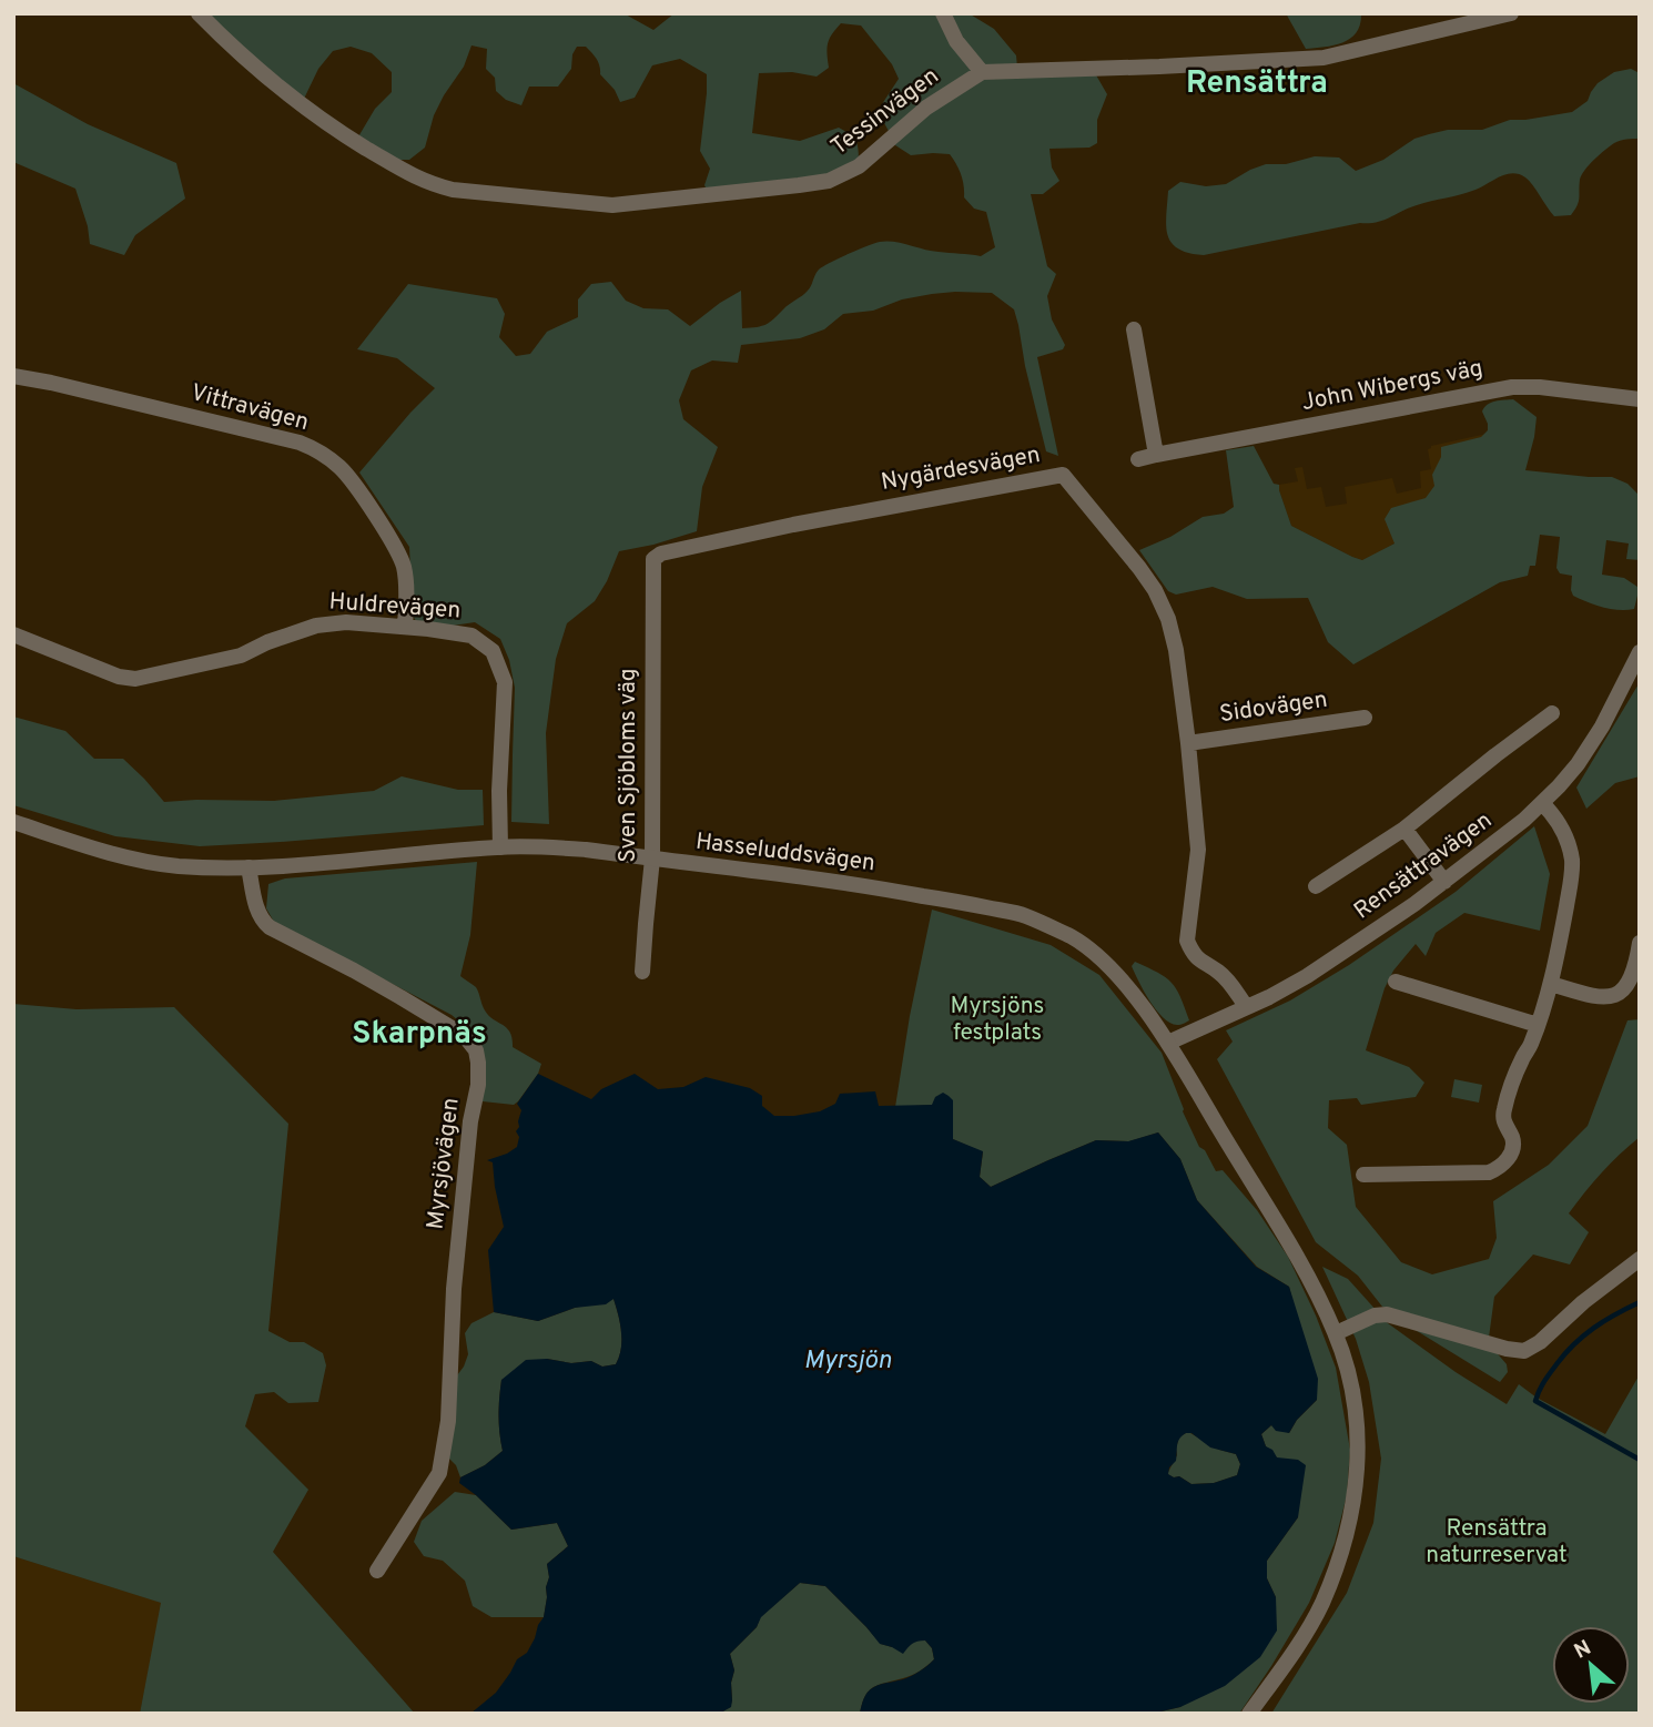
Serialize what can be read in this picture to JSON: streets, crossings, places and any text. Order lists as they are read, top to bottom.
{
  "streets": {
    "street": [
      "Tessinvägen",
      "John Wibergs väg",
      "Vittravägen",
      "Nygärdesvägen",
      "Huldrevägen",
      "Sidovägen",
      "Sven Sjöbloms väg",
      "Hasseluddsvägen",
      "Rensättravägen",
      "Myrsjövägen"
    ]
  },
  "crossings": [
    ["Vittravägen", "Huldrevägen"],
    ["Nygärdesvägen", "Sidovägen"],
    ["Nygärdesvägen", "Sven Sjöbloms väg"],
    ["Nygärdesvägen", "Rensättravägen"],
    ["Huldrevägen", "Hasseluddsvägen"],
    ["Sven Sjöbloms väg", "Hasseluddsvägen"],
    ["Hasseluddsvägen", "Rensättravägen"],
    ["Hasseluddsvägen", "Myrsjövägen"]
  ],
  "districts": ["Rensättra", "Skarpnäs"],
  "water": ["Myrsjön"],
  "parks": ["Myrsjöns festplats", "Rensättra naturreservat"],
  "north": "top left"
}
